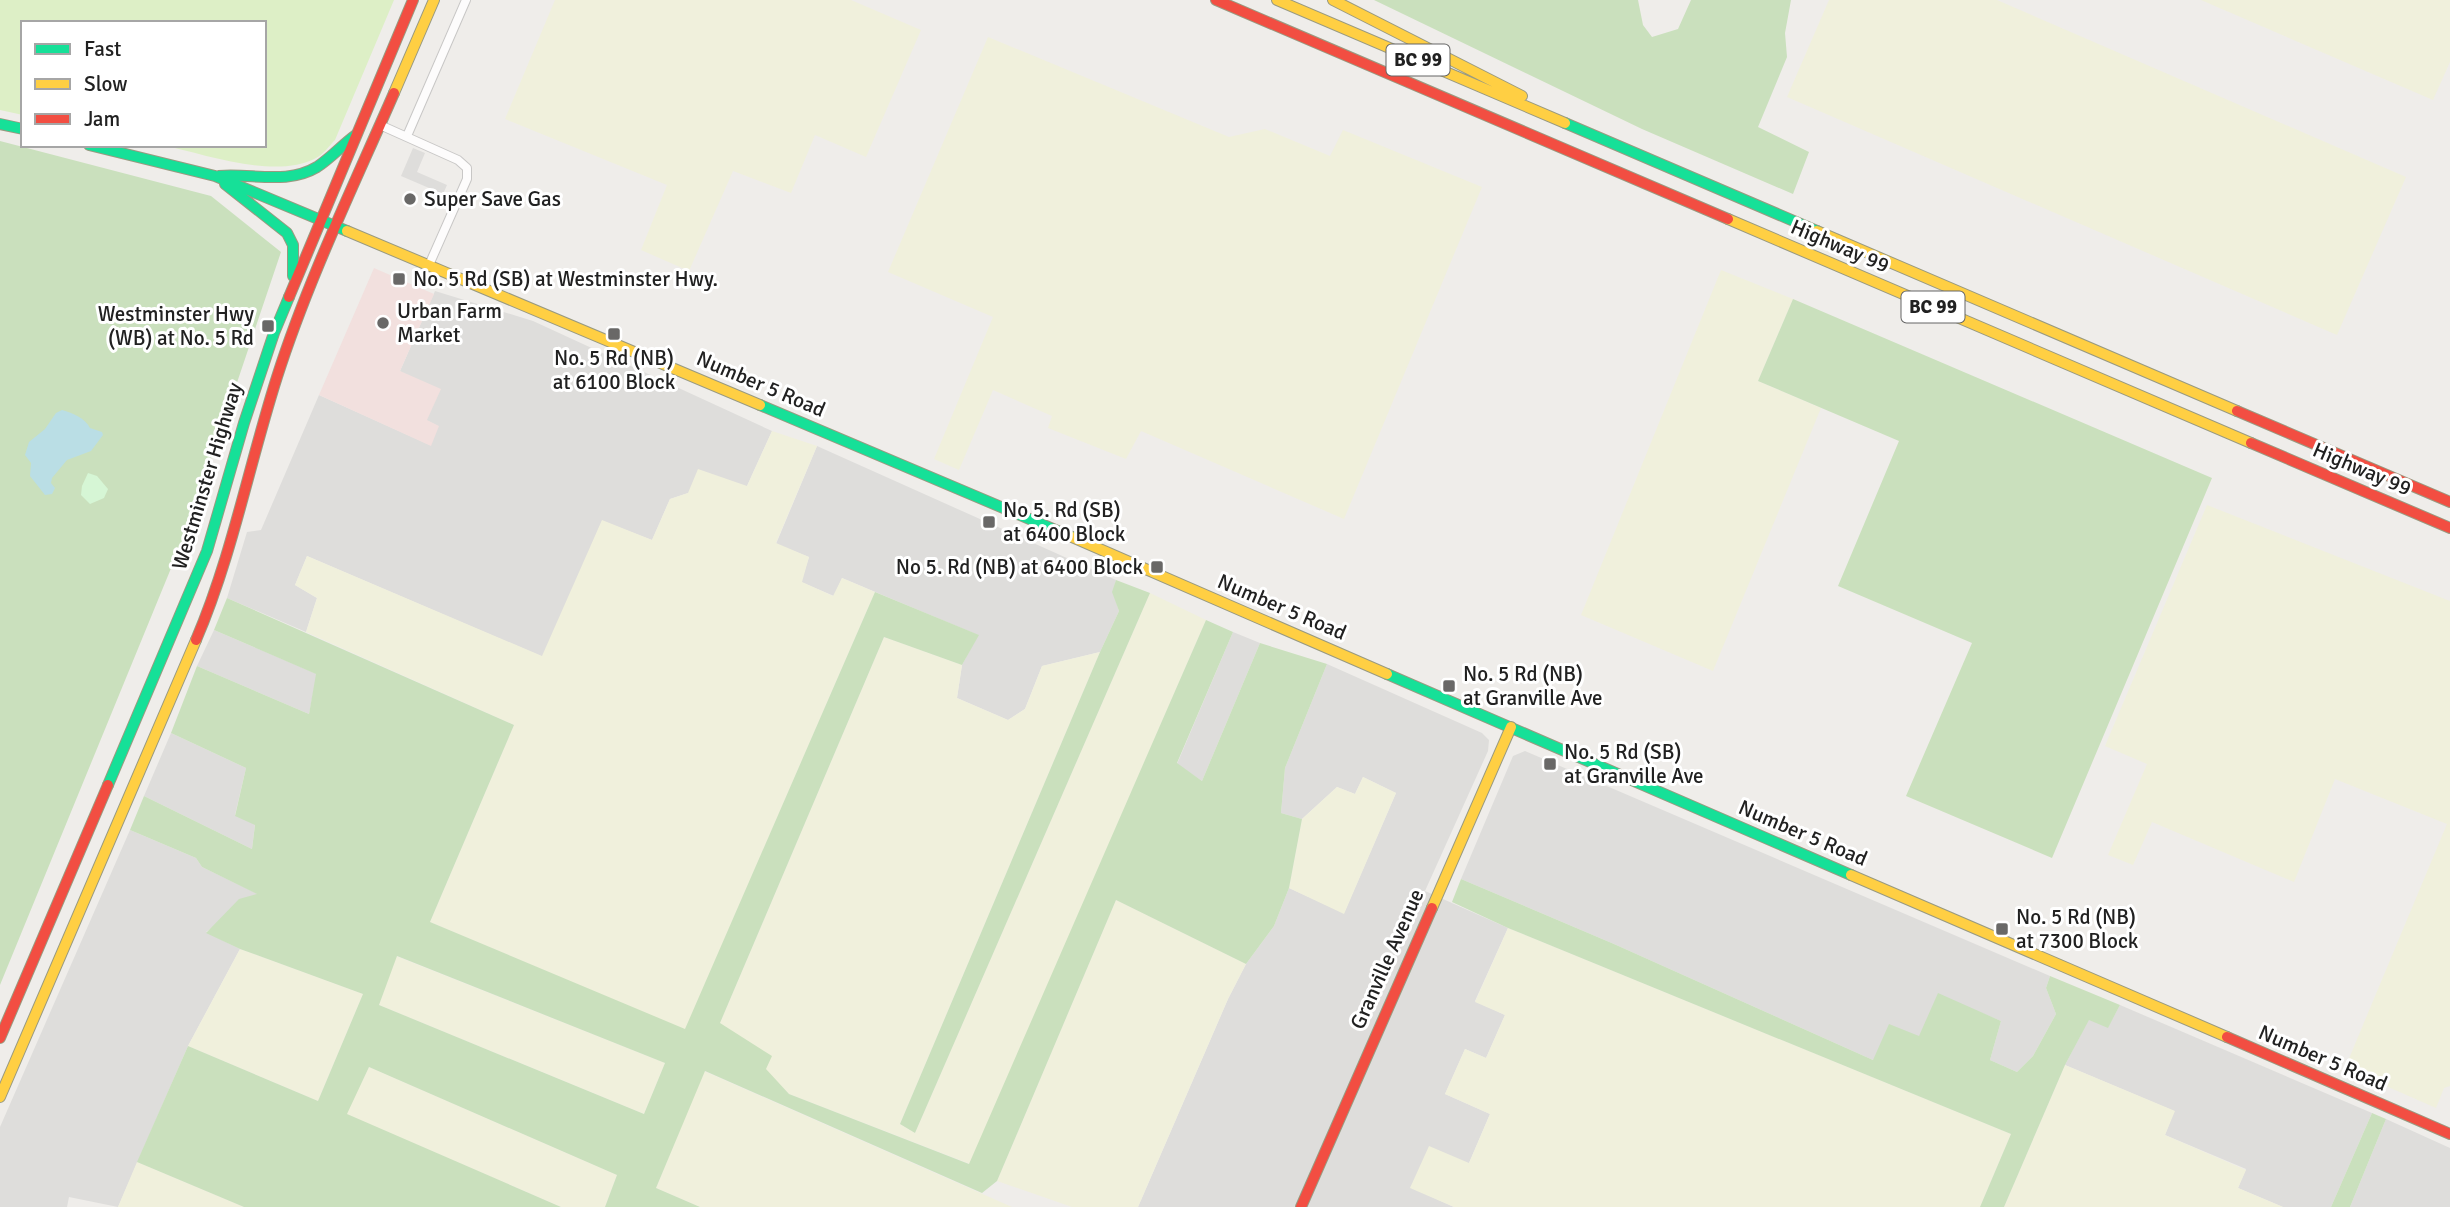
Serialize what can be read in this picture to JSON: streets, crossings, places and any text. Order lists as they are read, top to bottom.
{
  "streets": {
    "main road": [
      "BC 99",
      "Highway 99",
      "Number 5 Road",
      "Westminster Highway",
      "Granville Avenue"
    ]
  },
  "crossings": [
    ["Number 5 Road", "Westminster Highway"],
    ["Number 5 Road", "Granville Avenue"]
  ],
  "places": {
    "other": ["Super Save Gas", "Urban Farm Market"],
    "transit": [
      "No. 5 Rd (SB) at Westminster Hwy.",
      "Westminster Hwy (WB) at No. 5 Rd",
      "No. 5 Rd (NB) at 6100 Block",
      "No 5. Rd (SB) at 6400 Block",
      "No 5. Rd (NB) at 6400 Block",
      "No. 5 Rd (NB) at Granville Ave",
      "No. 5 Rd (SB) at Granville Ave",
      "No. 5 Rd (NB) at 7300 Block"
    ]
  },
  "legend": ["Fast", "Slow", "Jam"]
}
